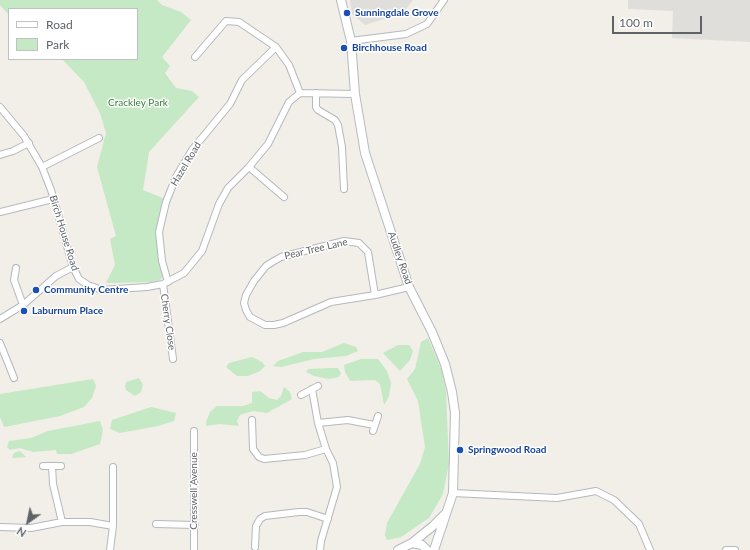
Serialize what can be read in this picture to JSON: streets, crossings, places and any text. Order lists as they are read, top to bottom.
{
  "streets": {
    "main road": ["Audley Road"],
    "street": [
      "Hazel Road",
      "Birch House Road",
      "Pear Tree Lane",
      "Cherry Close",
      "Cresswell Avenue"
    ]
  },
  "crossings": [
    ["Hazel Road", "Birch House Road"],
    ["Hazel Road", "Cherry Close"],
    ["Birch House Road", "Cherry Close"],
    ["Pear Tree Lane", "Audley Road"]
  ],
  "parks": ["Crackley Park"],
  "places": [
    "Sunningdale Grove",
    "Birchhouse Road",
    "Community Centre",
    "Laburnum Place",
    "Springwood Road"
  ],
  "legend": ["Road", "Park"],
  "scale_bar": "100 m",
  "north": "bottom left"
}
